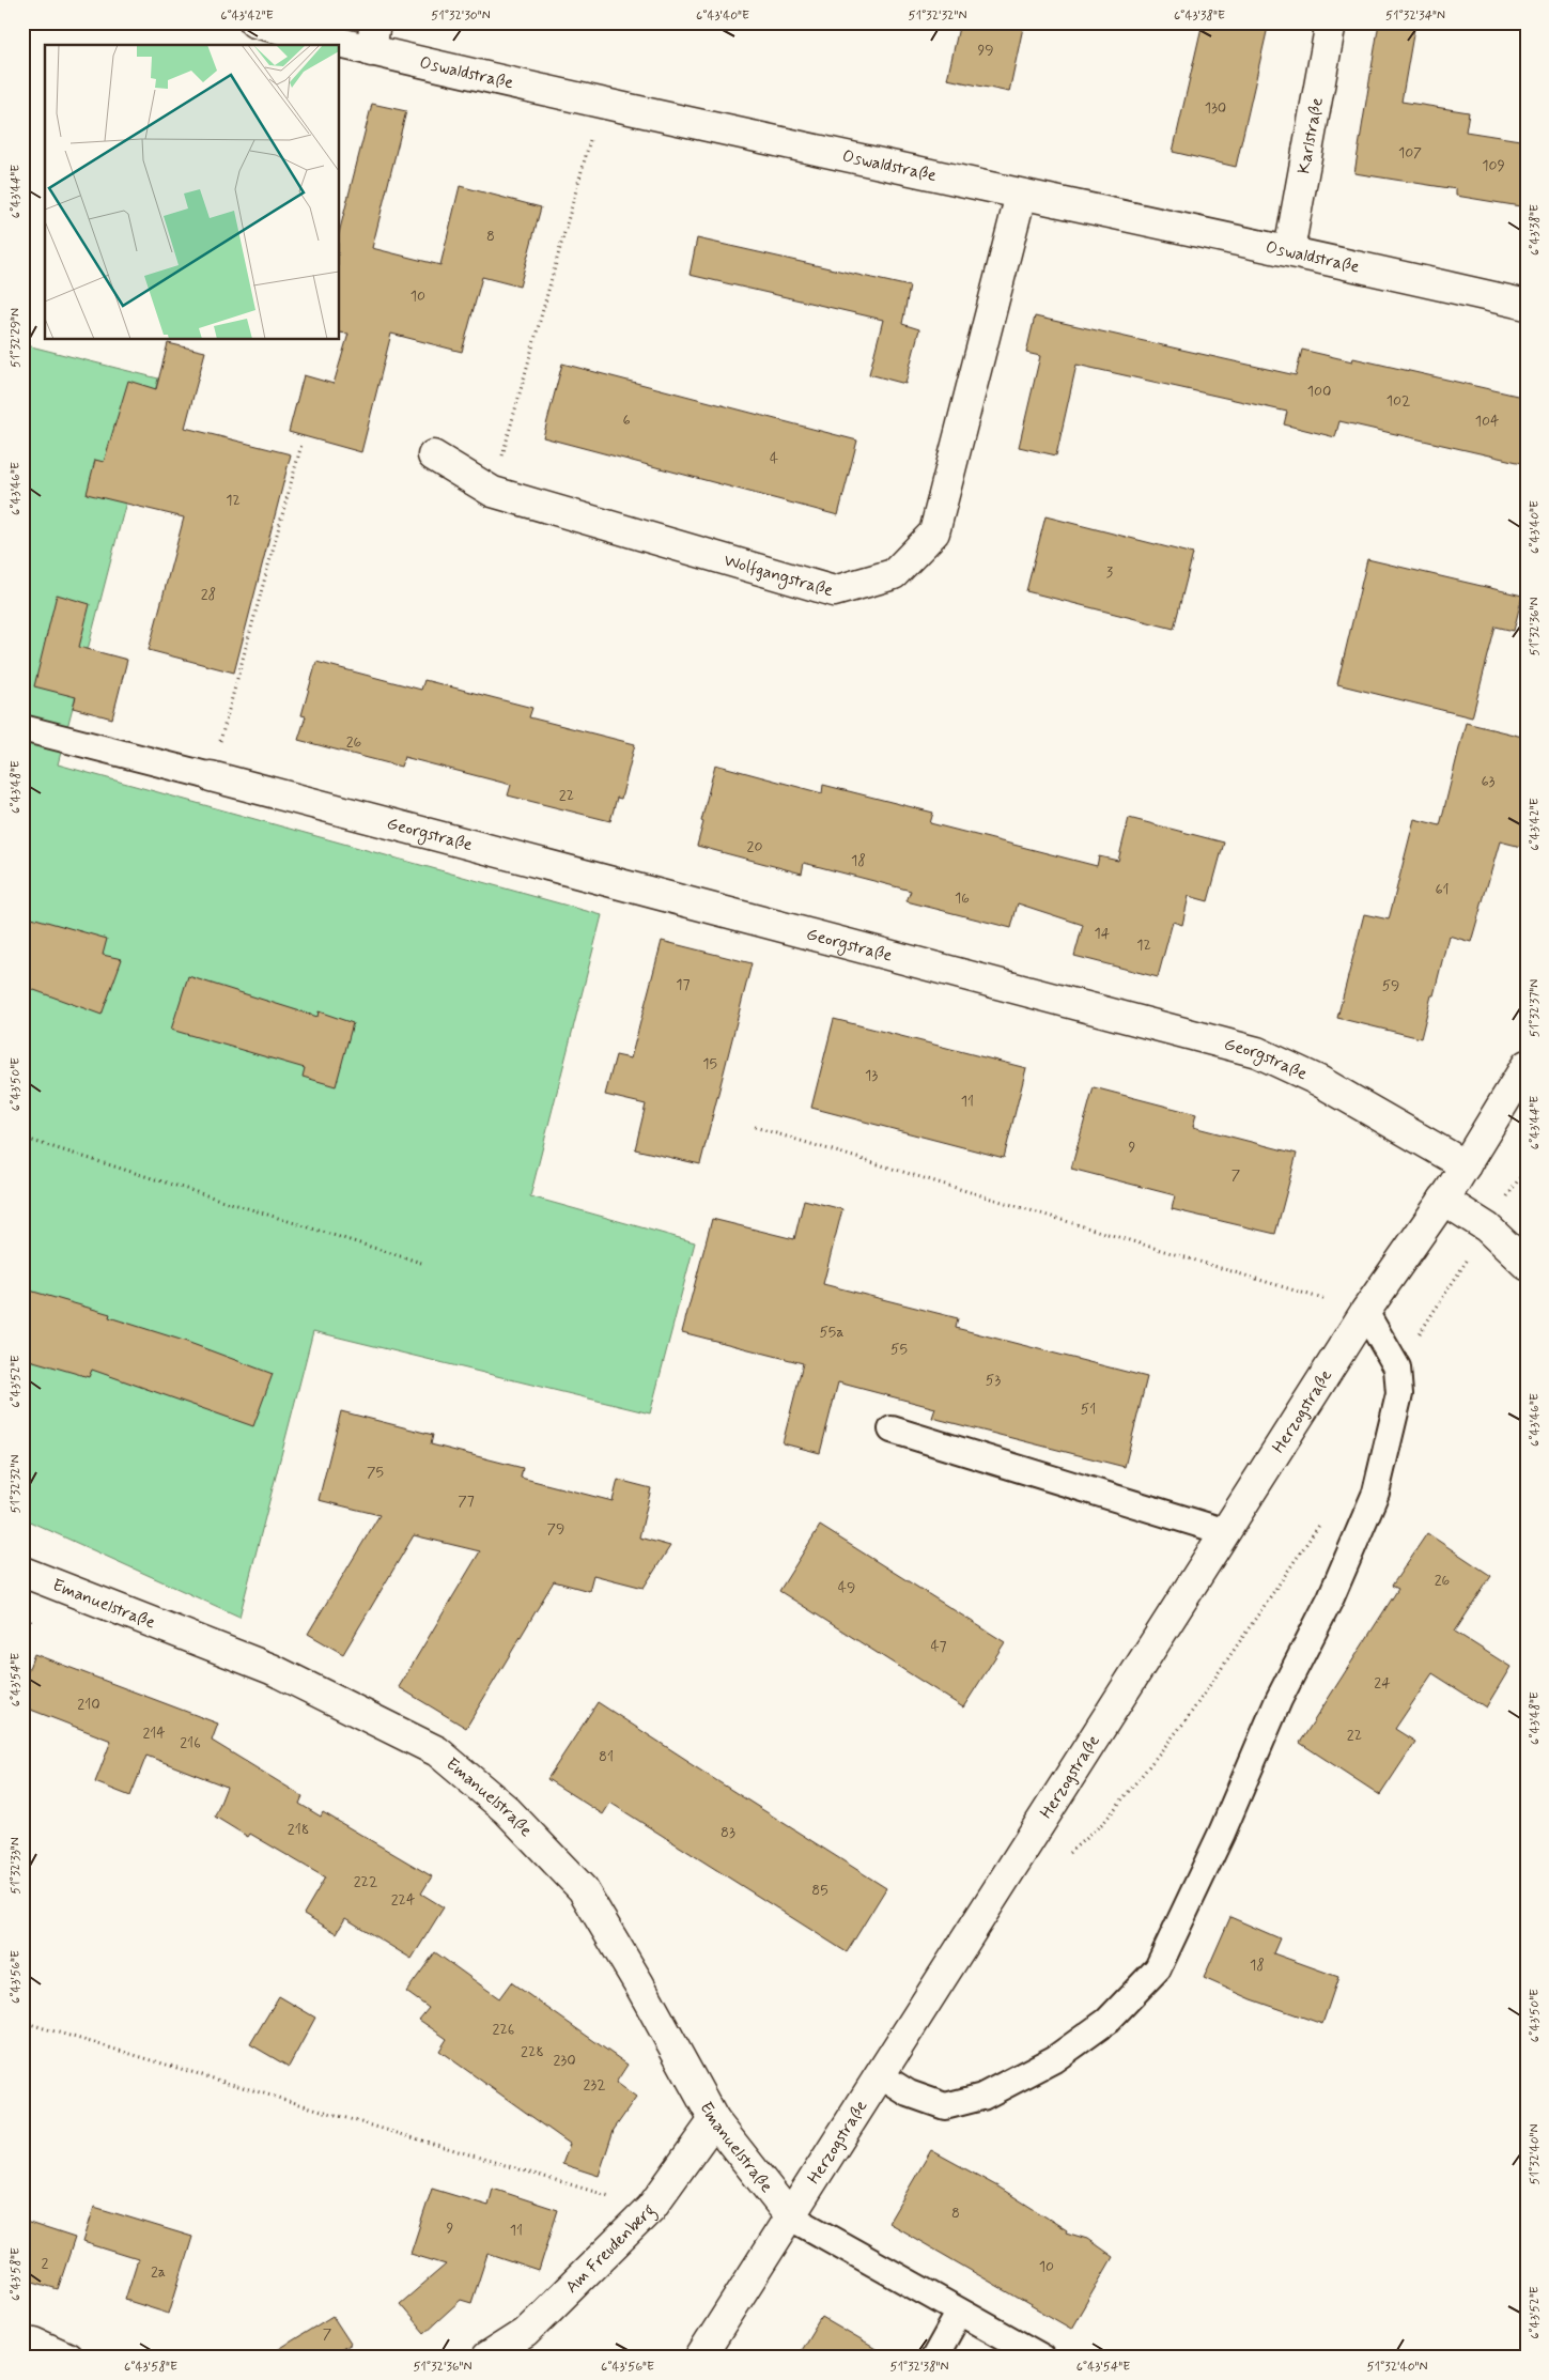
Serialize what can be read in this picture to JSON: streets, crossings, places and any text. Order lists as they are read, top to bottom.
{
  "streets": {
    "street": [
      "Oswaldstraße",
      "Karlstraße",
      "Wolfgangstraße",
      "Georgstraße",
      "Herzogstraße",
      "Emanuelstraße",
      "Am Freudenberg"
    ]
  },
  "crossings": [
    ["Oswaldstraße", "Karlstraße"],
    ["Oswaldstraße", "Wolfgangstraße"],
    ["Georgstraße", "Herzogstraße"],
    ["Herzogstraße", "Emanuelstraße"],
    ["Emanuelstraße", "Am Freudenberg"]
  ],
  "house_numbers": [
    "99",
    "130",
    "107",
    "109",
    "8",
    "10",
    "100",
    "102",
    "6",
    "104",
    "4",
    "12",
    "3",
    "28",
    "26",
    "63",
    "22",
    "20",
    "18",
    "61",
    "16",
    "14",
    "12",
    "17",
    "59",
    "15",
    "13",
    "11",
    "9",
    "7",
    "55a",
    "55",
    "53",
    "51",
    "75",
    "77",
    "79",
    "26",
    "49",
    "47",
    "24",
    "210",
    "214",
    "22",
    "216",
    "81",
    "218",
    "83",
    "222",
    "85",
    "224",
    "18",
    "226",
    "228",
    "230",
    "232",
    "8",
    "9",
    "11",
    "2",
    "10",
    "2a",
    "7"
  ],
  "coordinates": [
    "6°43'42\"E",
    "51°32'30\"N",
    "6°43'40\"E",
    "51°32'32\"N",
    "6°43'38\"E",
    "51°32'34\"N",
    "6°43'44\"E",
    "51°32'29\"N",
    "6°43'46\"E",
    "51°32'36\"N",
    "6°43'48\"E",
    "51°32'37\"N",
    "6°43'50\"E",
    "6°43'52\"E",
    "6°43'54\"E",
    "51°32'33\"N",
    "6°43'56\"E",
    "51°32'40\"N",
    "6°43'58\"E",
    "51°32'38\"N"
  ]
}
